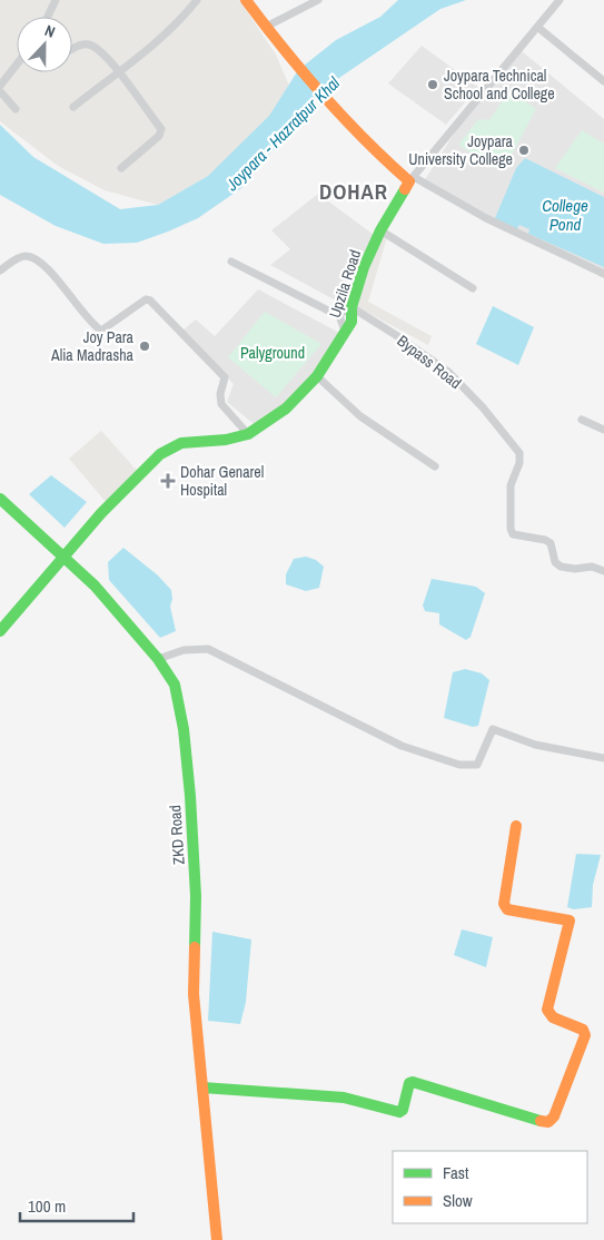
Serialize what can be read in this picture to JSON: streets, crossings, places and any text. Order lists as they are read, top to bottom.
{
  "streets": {
    "street": ["Upzila Road", "Bypass Road", "ZKD Road"]
  },
  "crossings": [
    ["Upzila Road", "Bypass Road"],
    ["Upzila Road", "ZKD Road"]
  ],
  "districts": ["DOHAR"],
  "water": ["Joypara - Hazratpur Khal", "College Pond"],
  "parks": ["Palyground"],
  "places": {
    "other": ["Joypara Technical School and College", "Joypara University College", "Joy Para Alia Madrasha"],
    "health": ["Dohar Genarel Hospital"]
  },
  "legend": ["Fast", "Slow"],
  "scale_bar": "100 m",
  "north": "top"
}
